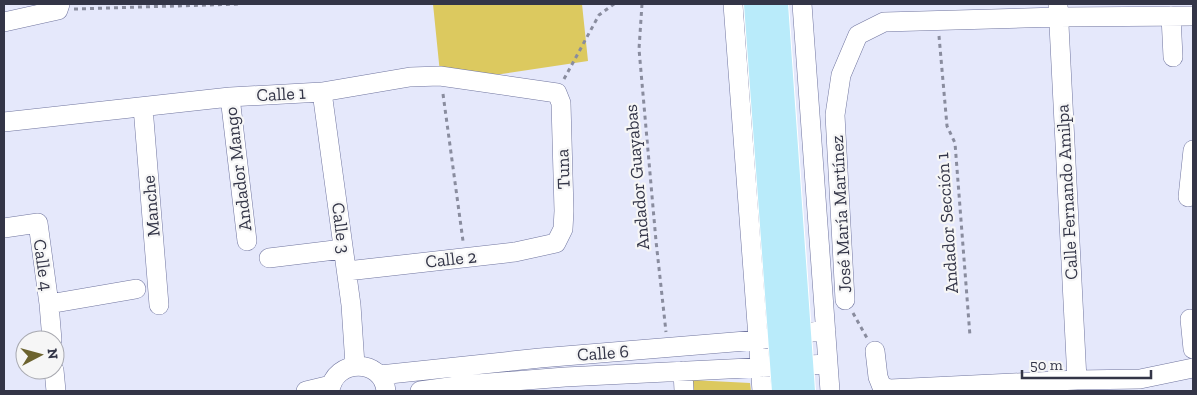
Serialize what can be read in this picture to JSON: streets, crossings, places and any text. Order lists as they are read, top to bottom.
{
  "streets": {
    "street": [
      "Calle 1",
      "Andador Mango",
      "Tuna",
      "Calle Fernando Amilpa",
      "Manche",
      "José María Martínez",
      "Calle 3",
      "Calle 2",
      "Calle 4",
      "Calle 6"
    ],
    "path": ["Andador Guayabas", "Andador Sección 1"]
  },
  "crossings": [
    ["Calle 1", "Andador Mango"],
    ["Calle 1", "Tuna"],
    ["Calle 1", "Manche"],
    ["Calle 1", "Calle 3"],
    ["Tuna", "Calle 2"],
    ["Andador Guayabas", "Calle 6"],
    ["José María Martínez", "Andador Sección 1"],
    ["Calle 3", "Calle 2"]
  ],
  "scale_bar": "50 m",
  "north": "right"
}
